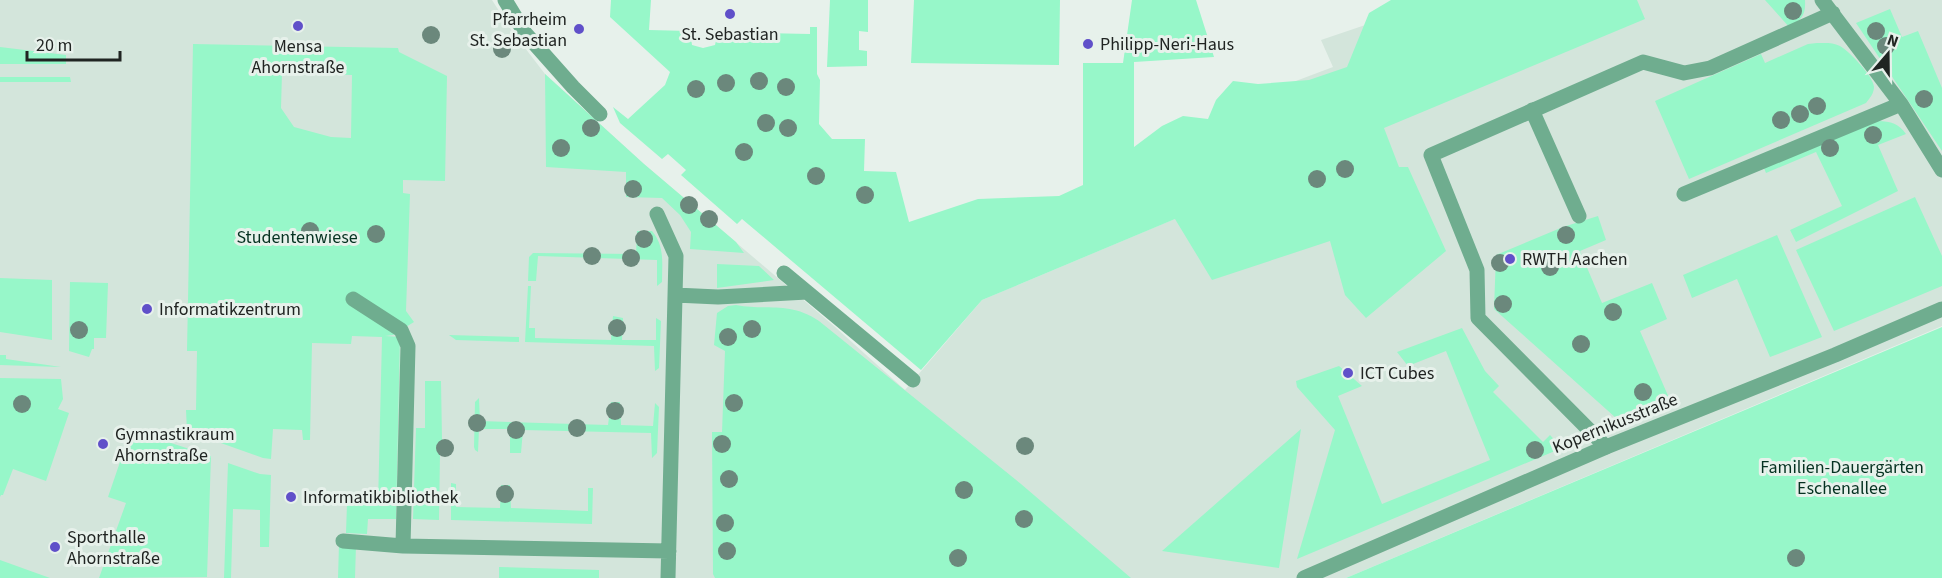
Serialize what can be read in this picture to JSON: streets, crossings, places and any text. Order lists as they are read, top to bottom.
{
  "streets": {
    "street": ["Kopernikusstraße"]
  },
  "parks": ["Studentenwiese", "Familien-Dauergärten Eschenallee"],
  "places": [
    "St. Sebastian",
    "Mensa Ahornstraße",
    "Pfarrheim St. Sebastian",
    "Philipp-Neri-Haus",
    "RWTH Aachen",
    "Informatikzentrum",
    "ICT Cubes",
    "Gymnastikraum Ahornstraße",
    "Informatikbibliothek",
    "Sporthalle Ahornstraße"
  ],
  "scale_bar": "20 m",
  "north": "top"
}
